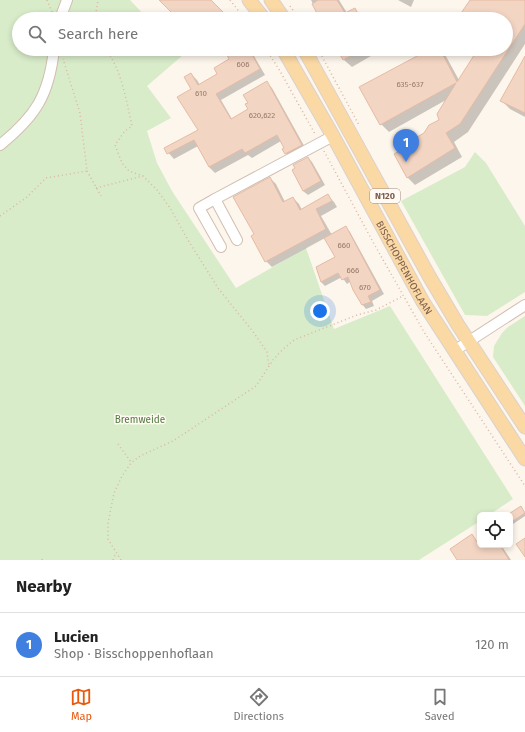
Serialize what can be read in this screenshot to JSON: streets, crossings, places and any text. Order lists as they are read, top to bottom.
{
  "streets": {
    "main road": ["N120", "BISSCHOPPENHOFLAAN"]
  },
  "parks": ["Bremweide"],
  "house_numbers": [
    "606",
    "635-637",
    "610",
    "620,622",
    "660",
    "666",
    "670"
  ],
  "page": {
    "search": "Search here",
    "pins": "1",
    "heading": "Nearby",
    "list": [
      {
        "mark": "1",
        "name": "Lucien",
        "note": "Shop · Bisschoppenhoflaan",
        "value": "120 m"
      }
    ],
    "nav": ["Map", "Directions", "Saved"]
  }
}
